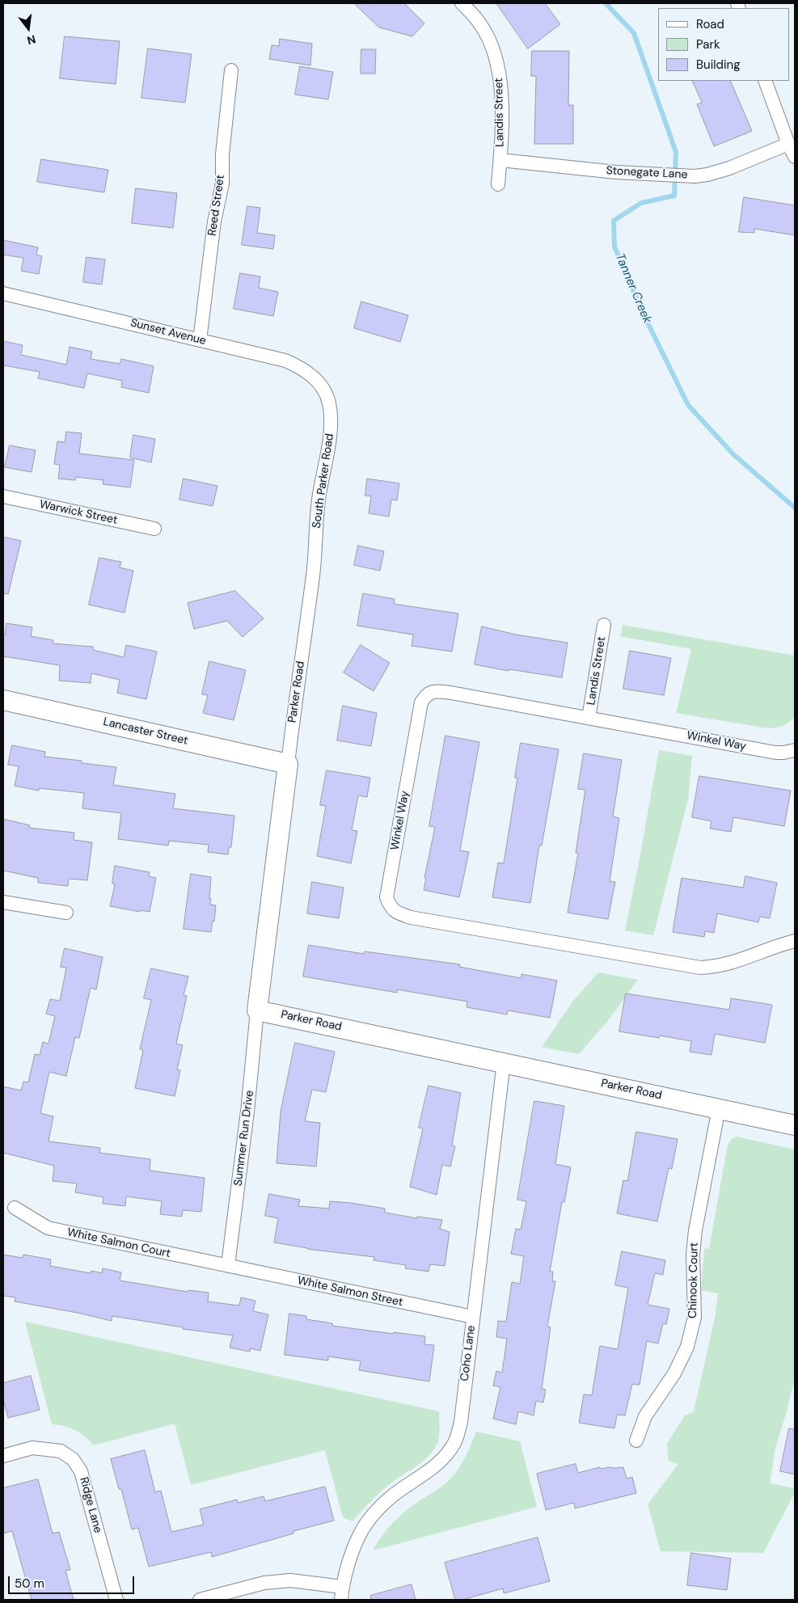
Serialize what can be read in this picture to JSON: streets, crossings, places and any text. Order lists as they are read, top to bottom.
{
  "streets": {
    "street": [
      "Landis Street",
      "Stonegate Lane",
      "Reed Street",
      "Sunset Avenue",
      "South Parker Road",
      "Warwick Street",
      "Parker Road",
      "Lancaster Street",
      "Winkel Way",
      "Summer Run Drive",
      "White Salmon Court",
      "Chinook Court",
      "White Salmon Street",
      "Coho Lane",
      "Ridge Lane"
    ]
  },
  "crossings": [
    ["Landis Street", "Stonegate Lane"],
    ["Landis Street", "Winkel Way"],
    ["Reed Street", "Sunset Avenue"],
    ["Sunset Avenue", "South Parker Road"],
    ["South Parker Road", "Parker Road"],
    ["Parker Road", "Lancaster Street"],
    ["Parker Road", "Summer Run Drive"],
    ["Parker Road", "Chinook Court"],
    ["Parker Road", "Coho Lane"],
    ["Summer Run Drive", "White Salmon Court"],
    ["Summer Run Drive", "White Salmon Street"],
    ["White Salmon Court", "White Salmon Street"],
    ["White Salmon Street", "Coho Lane"]
  ],
  "water": ["Tanner Creek"],
  "legend": ["Road", "Park", "Building"],
  "scale_bar": "50 m",
  "north": "bottom"
}
